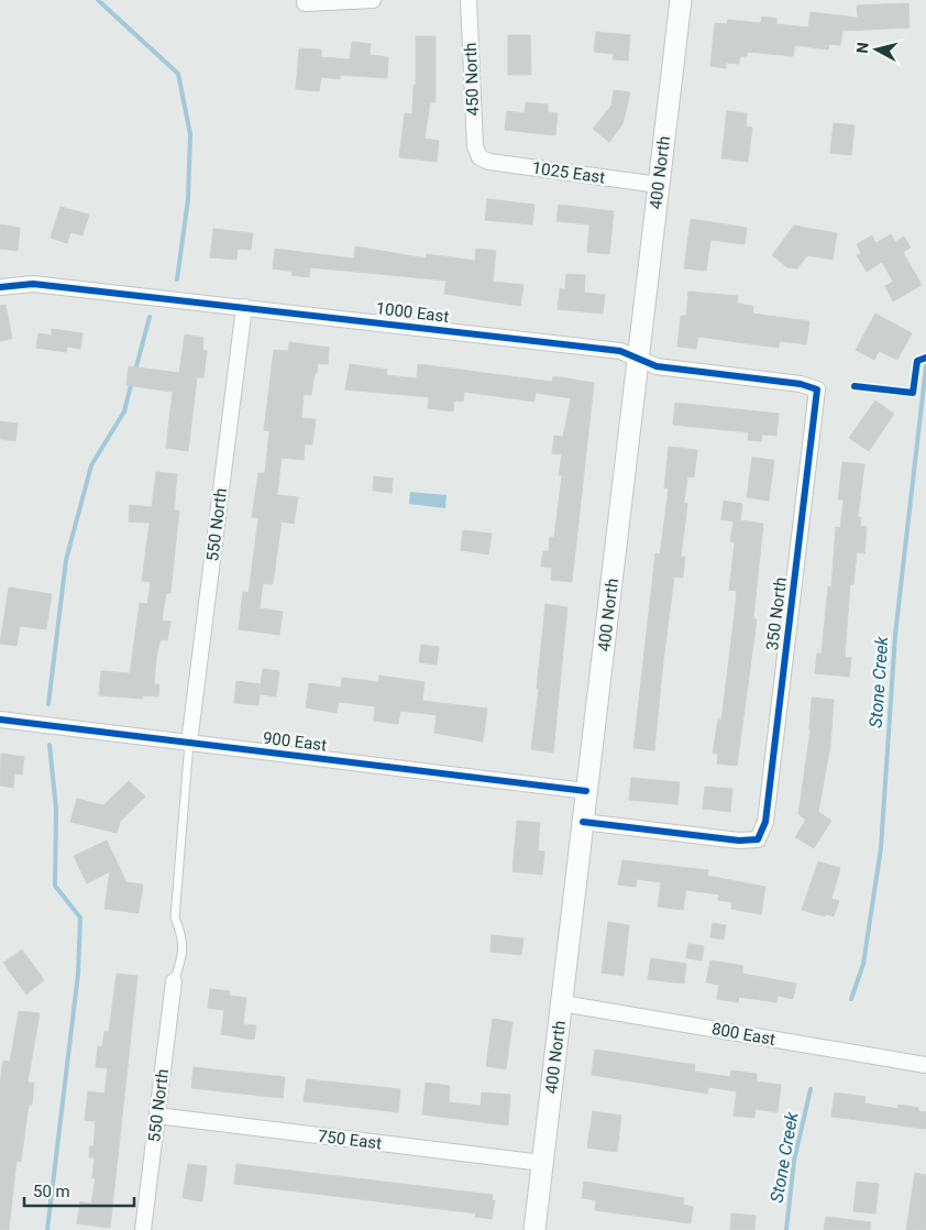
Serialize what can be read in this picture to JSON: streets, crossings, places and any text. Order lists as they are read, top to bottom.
{
  "streets": {
    "main road": ["400 North"],
    "street": [
      "450 North",
      "1025 East",
      "1000 East",
      "550 North",
      "350 North",
      "900 East",
      "800 East",
      "750 East"
    ]
  },
  "crossings": [
    ["450 North", "1025 East"],
    ["1025 East", "400 North"],
    ["400 North", "1000 East"],
    ["400 North", "350 North"],
    ["400 North", "900 East"],
    ["400 North", "800 East"],
    ["400 North", "750 East"],
    ["1000 East", "550 North"],
    ["1000 East", "350 North"],
    ["550 North", "900 East"],
    ["550 North", "750 East"]
  ],
  "water": ["Stone Creek"],
  "scale_bar": "50 m",
  "north": "left"
}
